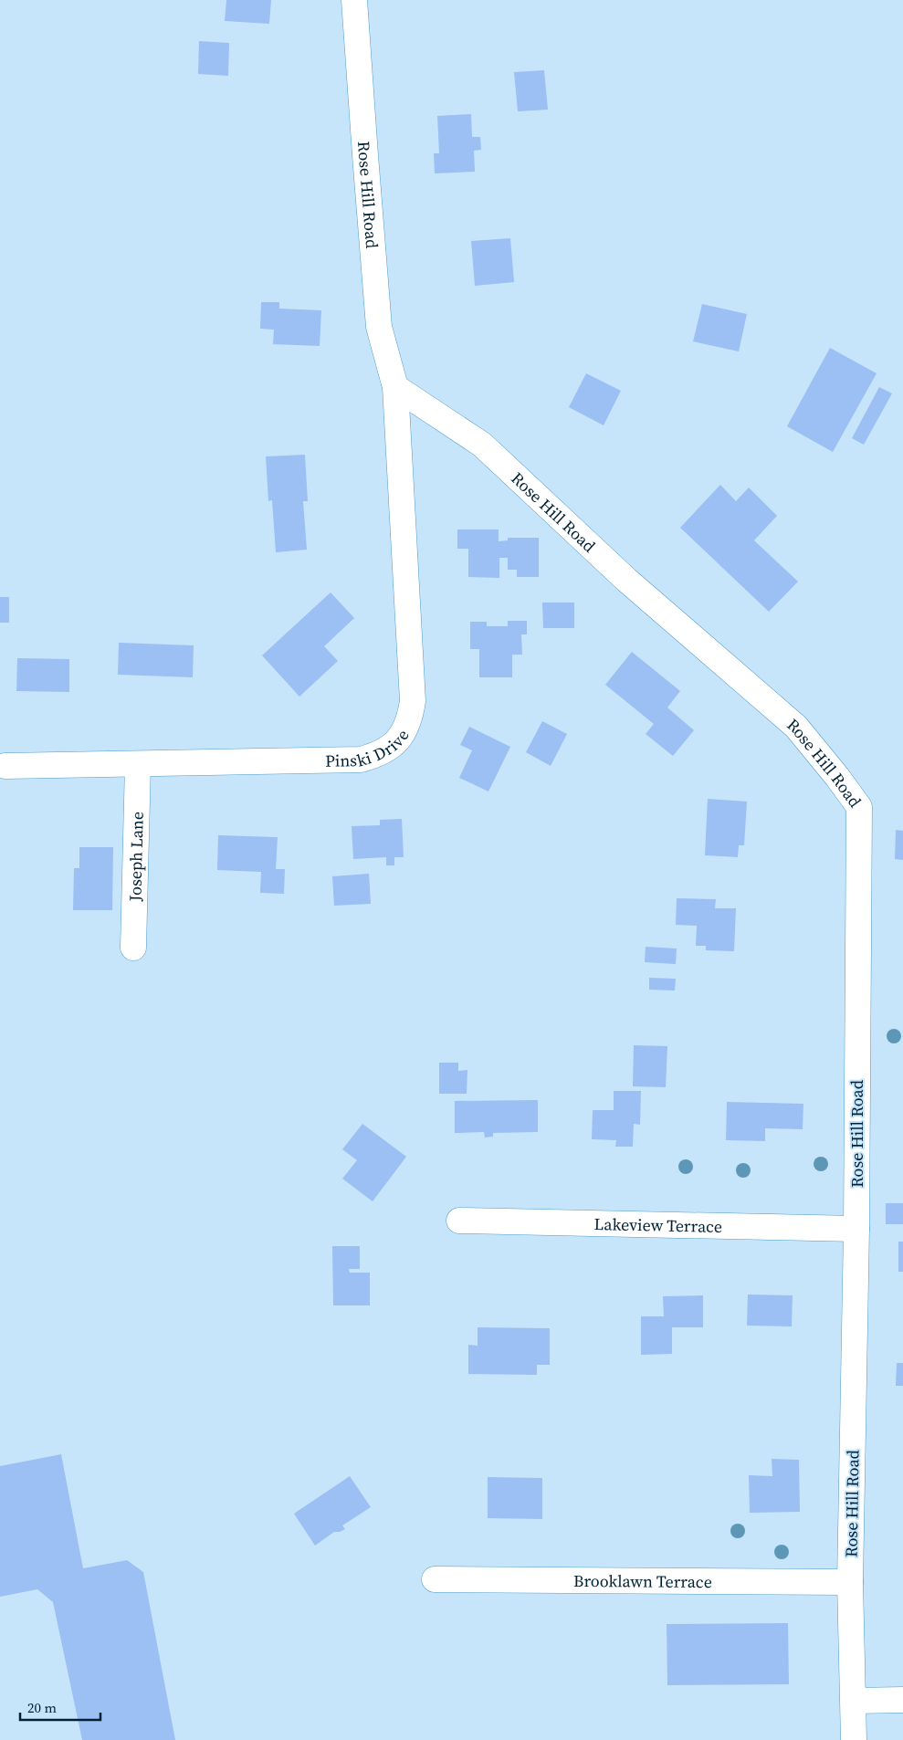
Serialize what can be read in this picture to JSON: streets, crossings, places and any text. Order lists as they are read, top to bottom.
{
  "streets": {
    "street": [
      "Rose Hill Road",
      "Pinski Drive",
      "Joseph Lane",
      "Lakeview Terrace",
      "Brooklawn Terrace"
    ]
  },
  "crossings": [
    ["Rose Hill Road", "Pinski Drive"],
    ["Rose Hill Road", "Lakeview Terrace"],
    ["Rose Hill Road", "Brooklawn Terrace"],
    ["Pinski Drive", "Joseph Lane"]
  ],
  "scale_bar": "20 m"
}
